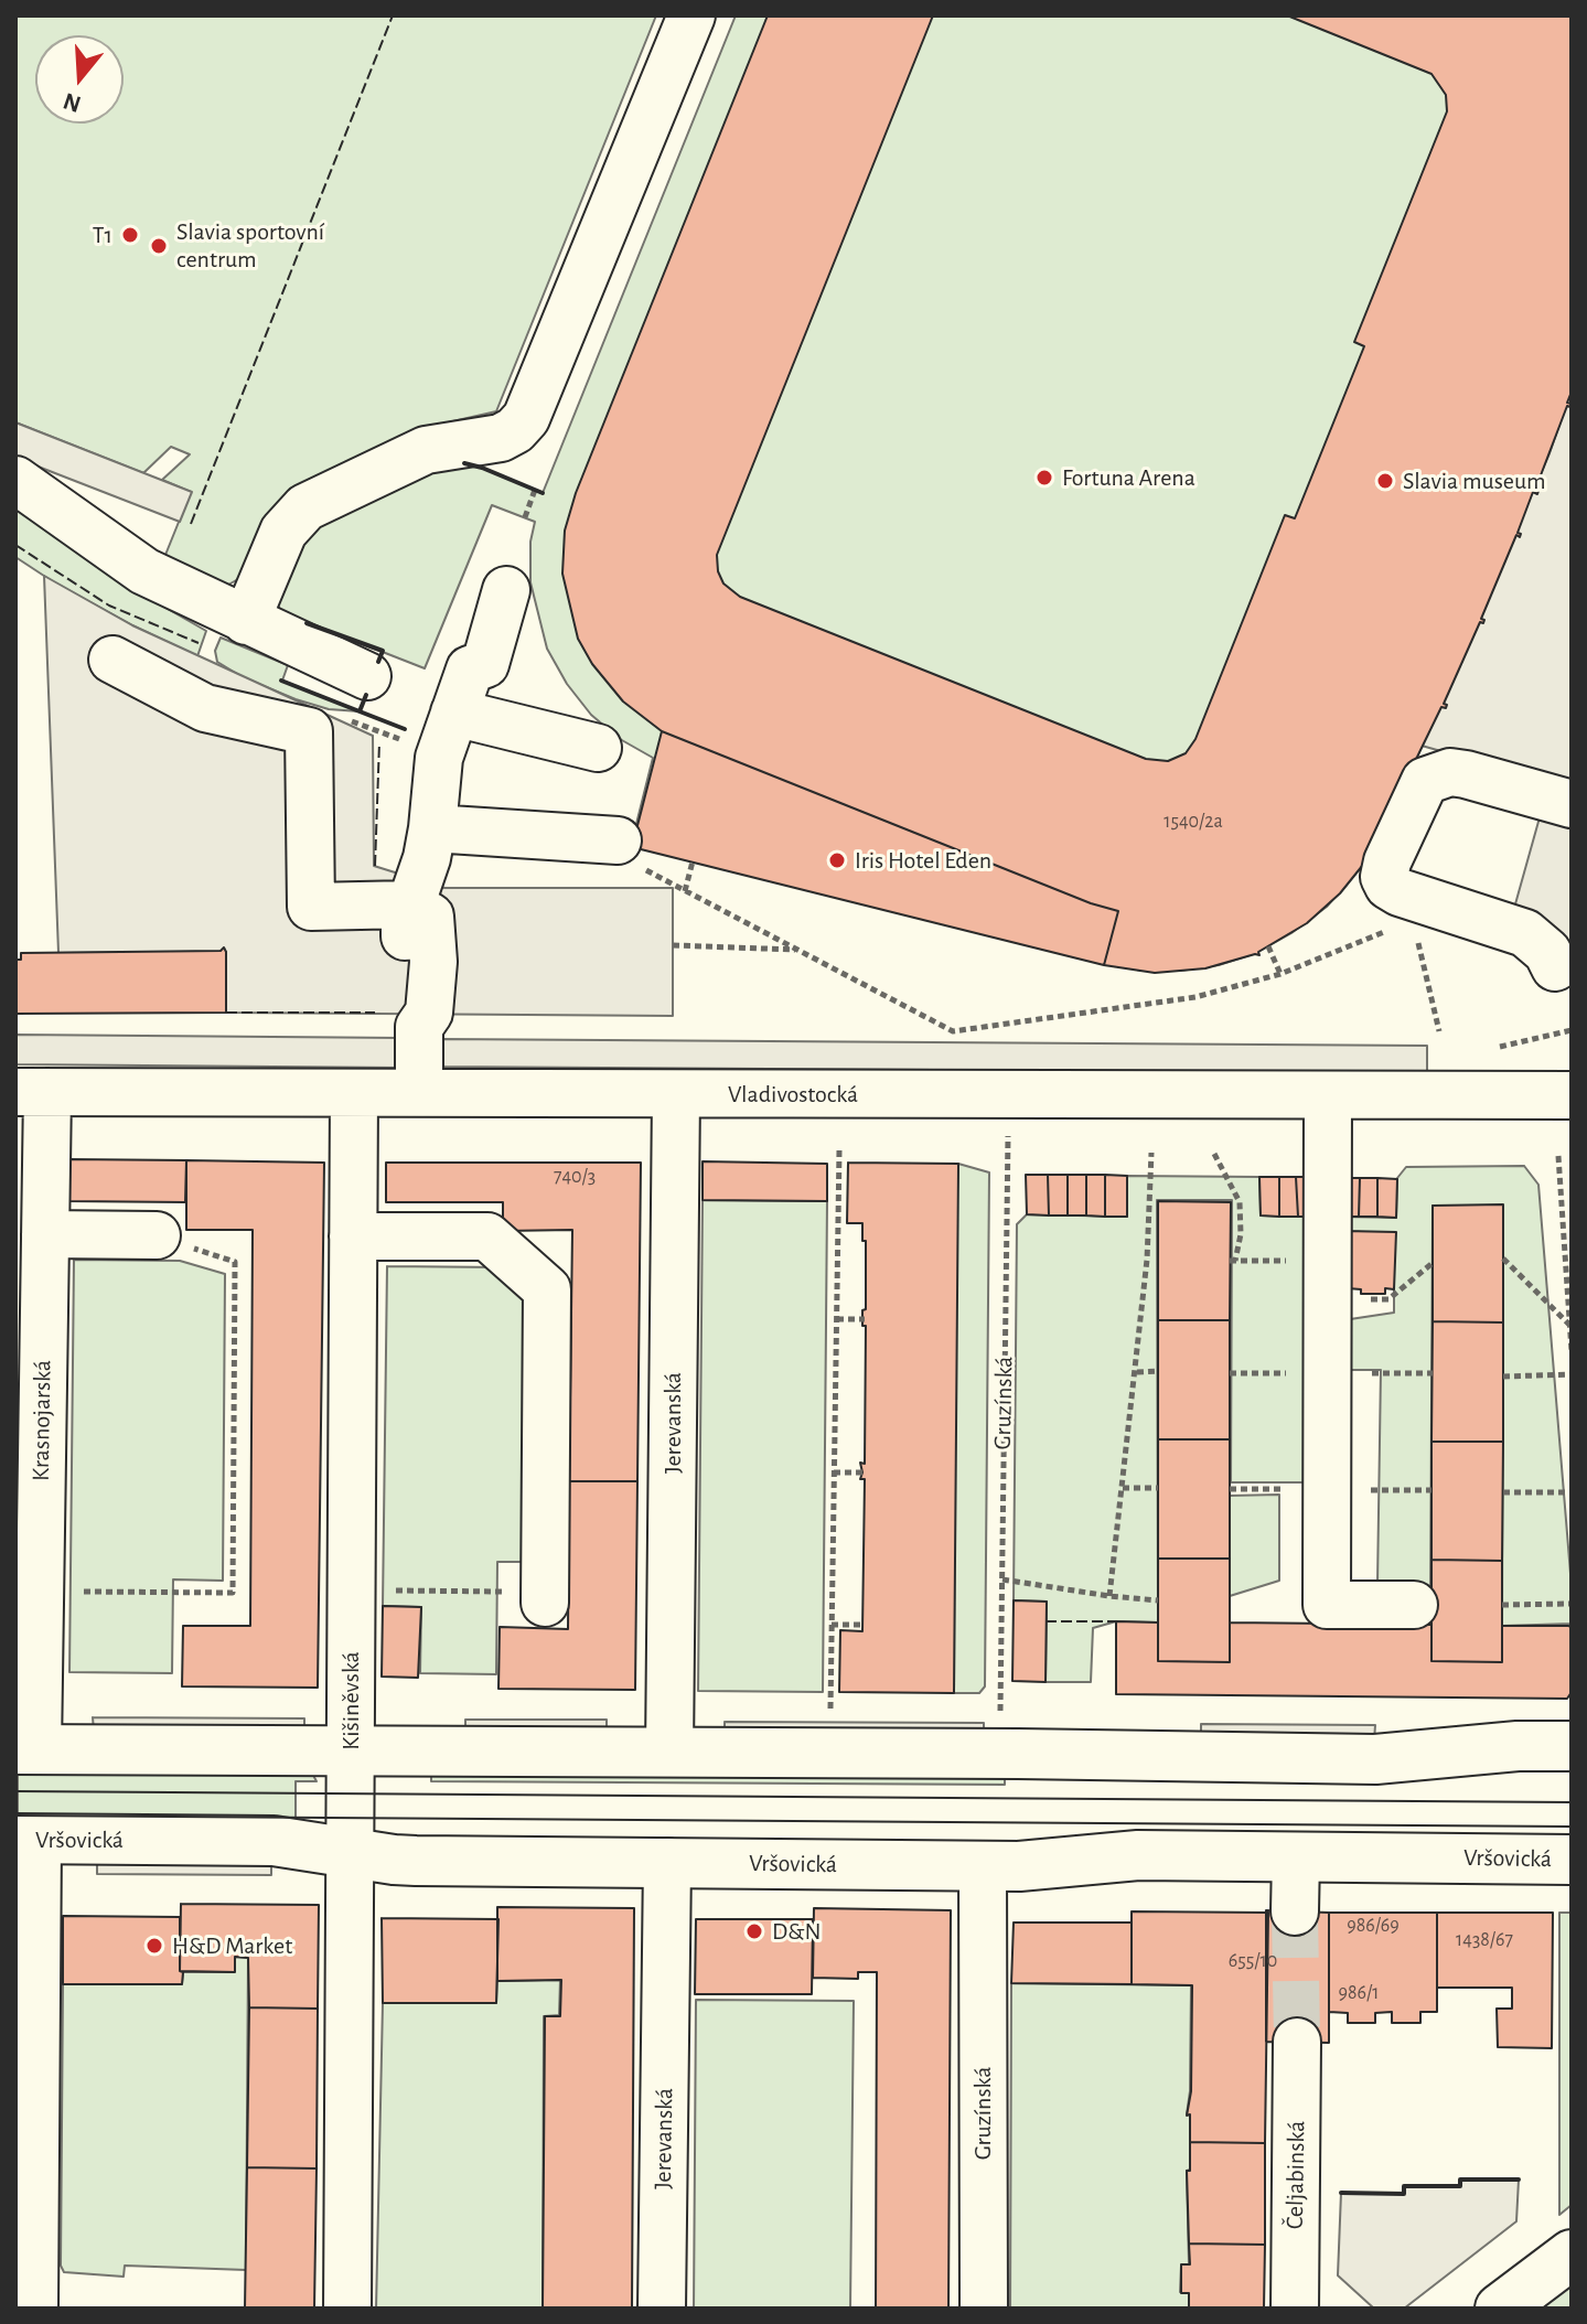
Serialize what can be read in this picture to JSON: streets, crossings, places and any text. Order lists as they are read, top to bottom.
{
  "streets": {
    "main road": ["Vršovická"],
    "street": [
      "Vladivostocká",
      "Gruzínská",
      "Krasnojarská",
      "Jerevanská",
      "Kišiněvská",
      "Čeljabinská"
    ]
  },
  "crossings": [
    ["Vladivostocká", "Gruzínská"],
    ["Vladivostocká", "Krasnojarská"],
    ["Vladivostocká", "Jerevanská"],
    ["Vladivostocká", "Kišiněvská"],
    ["Gruzínská", "Vršovická"],
    ["Jerevanská", "Vršovická"],
    ["Kišiněvská", "Vršovická"]
  ],
  "places": [
    "T1",
    "Slavia sportovní centrum",
    "Fortuna Arena",
    "Slavia museum",
    "Iris Hotel Eden",
    "D&N",
    "H&D Market"
  ],
  "house_numbers": [
    "1540/2a",
    "740/3",
    "986/69",
    "1438/67",
    "655/10",
    "986/1"
  ],
  "north": "bottom"
}
